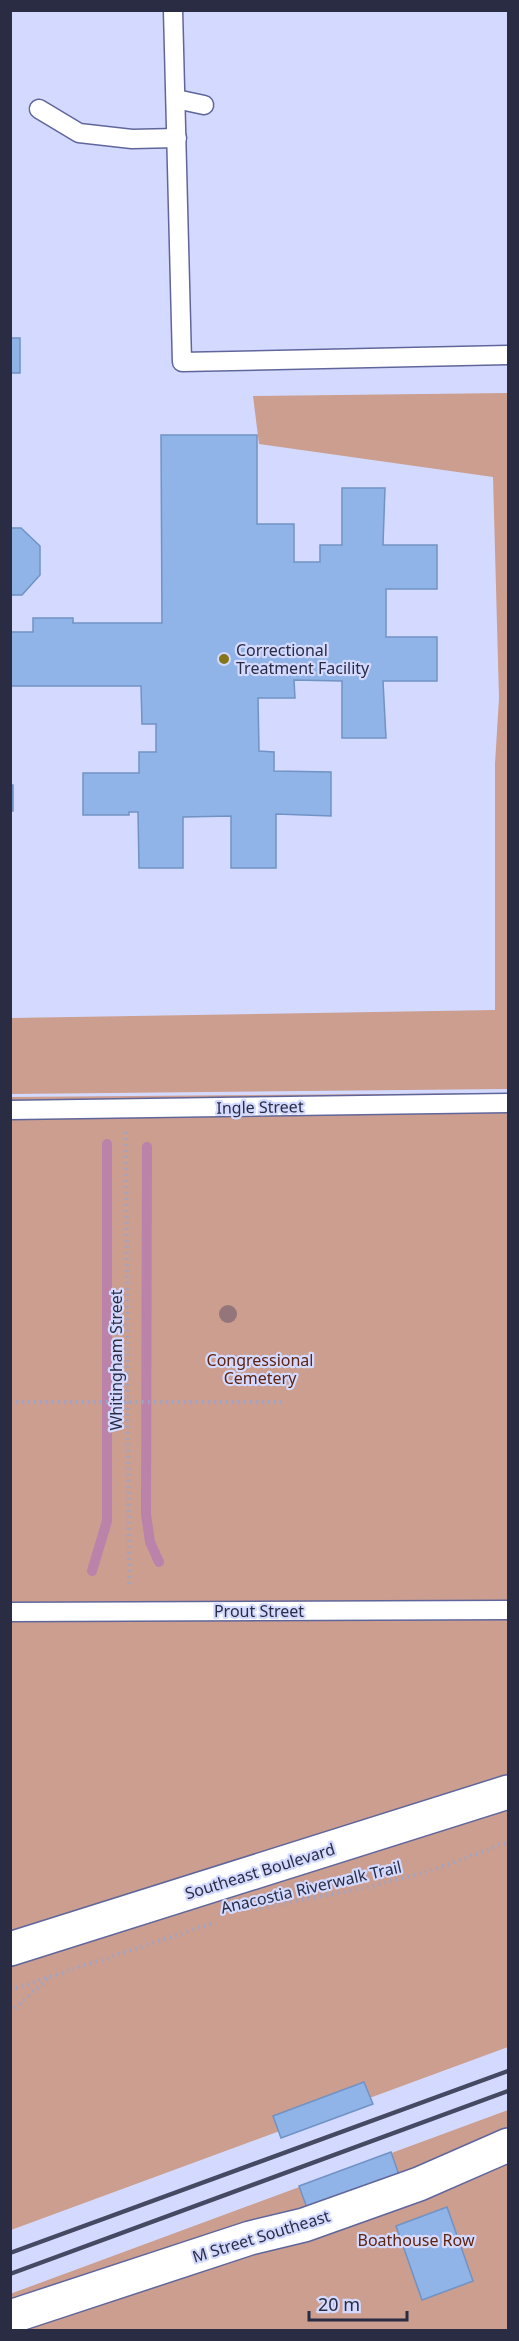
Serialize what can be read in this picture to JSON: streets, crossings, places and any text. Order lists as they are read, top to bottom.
{
  "streets": {
    "street": ["Southeast Boulevard", "M Street Southeast"],
    "lane": ["Ingle Street", "Prout Street"],
    "path": ["Whitingham Street", "Anacostia Riverwalk Trail"]
  },
  "crossings": [
    ["Ingle Street", "Whitingham Street"],
    ["Whitingham Street", "Prout Street"]
  ],
  "parks": ["Congressional Cemetery", "Boathouse Row"],
  "places": ["Correctional Treatment Facility"],
  "scale_bar": "20 m"
}
